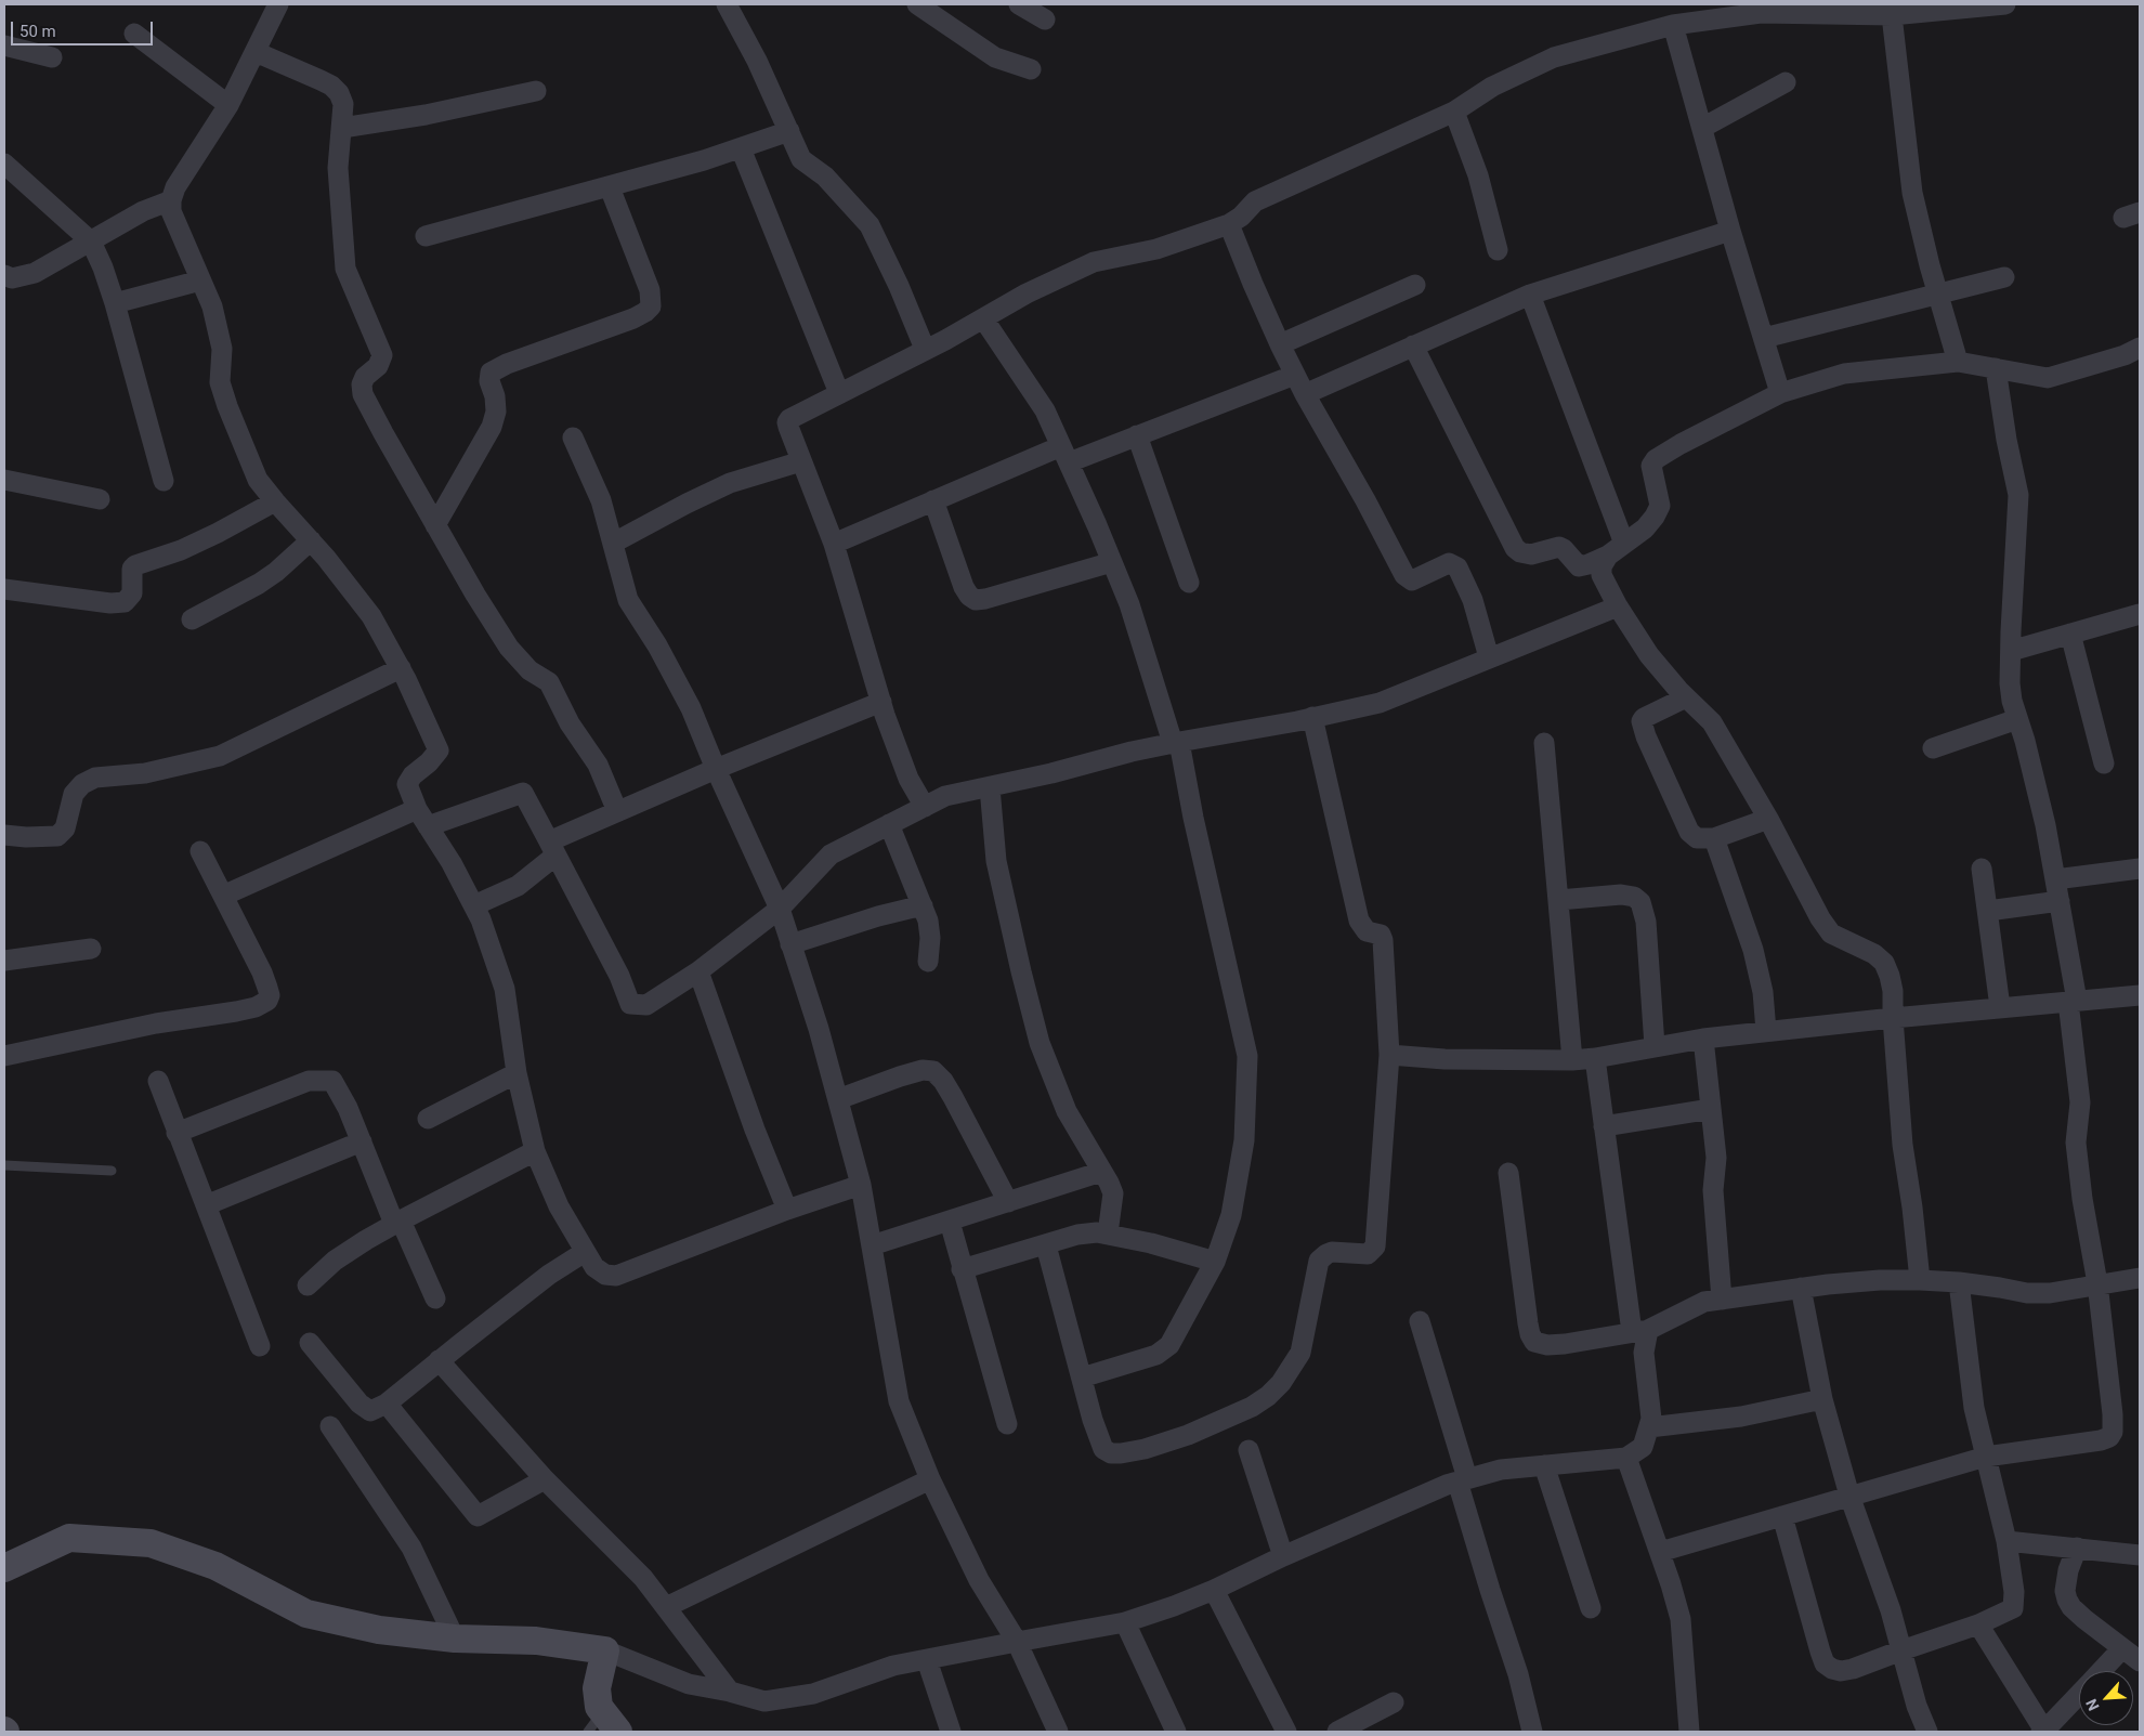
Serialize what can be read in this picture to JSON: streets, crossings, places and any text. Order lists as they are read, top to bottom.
{
  "scale_bar": "50 m",
  "north": "bottom left"
}
